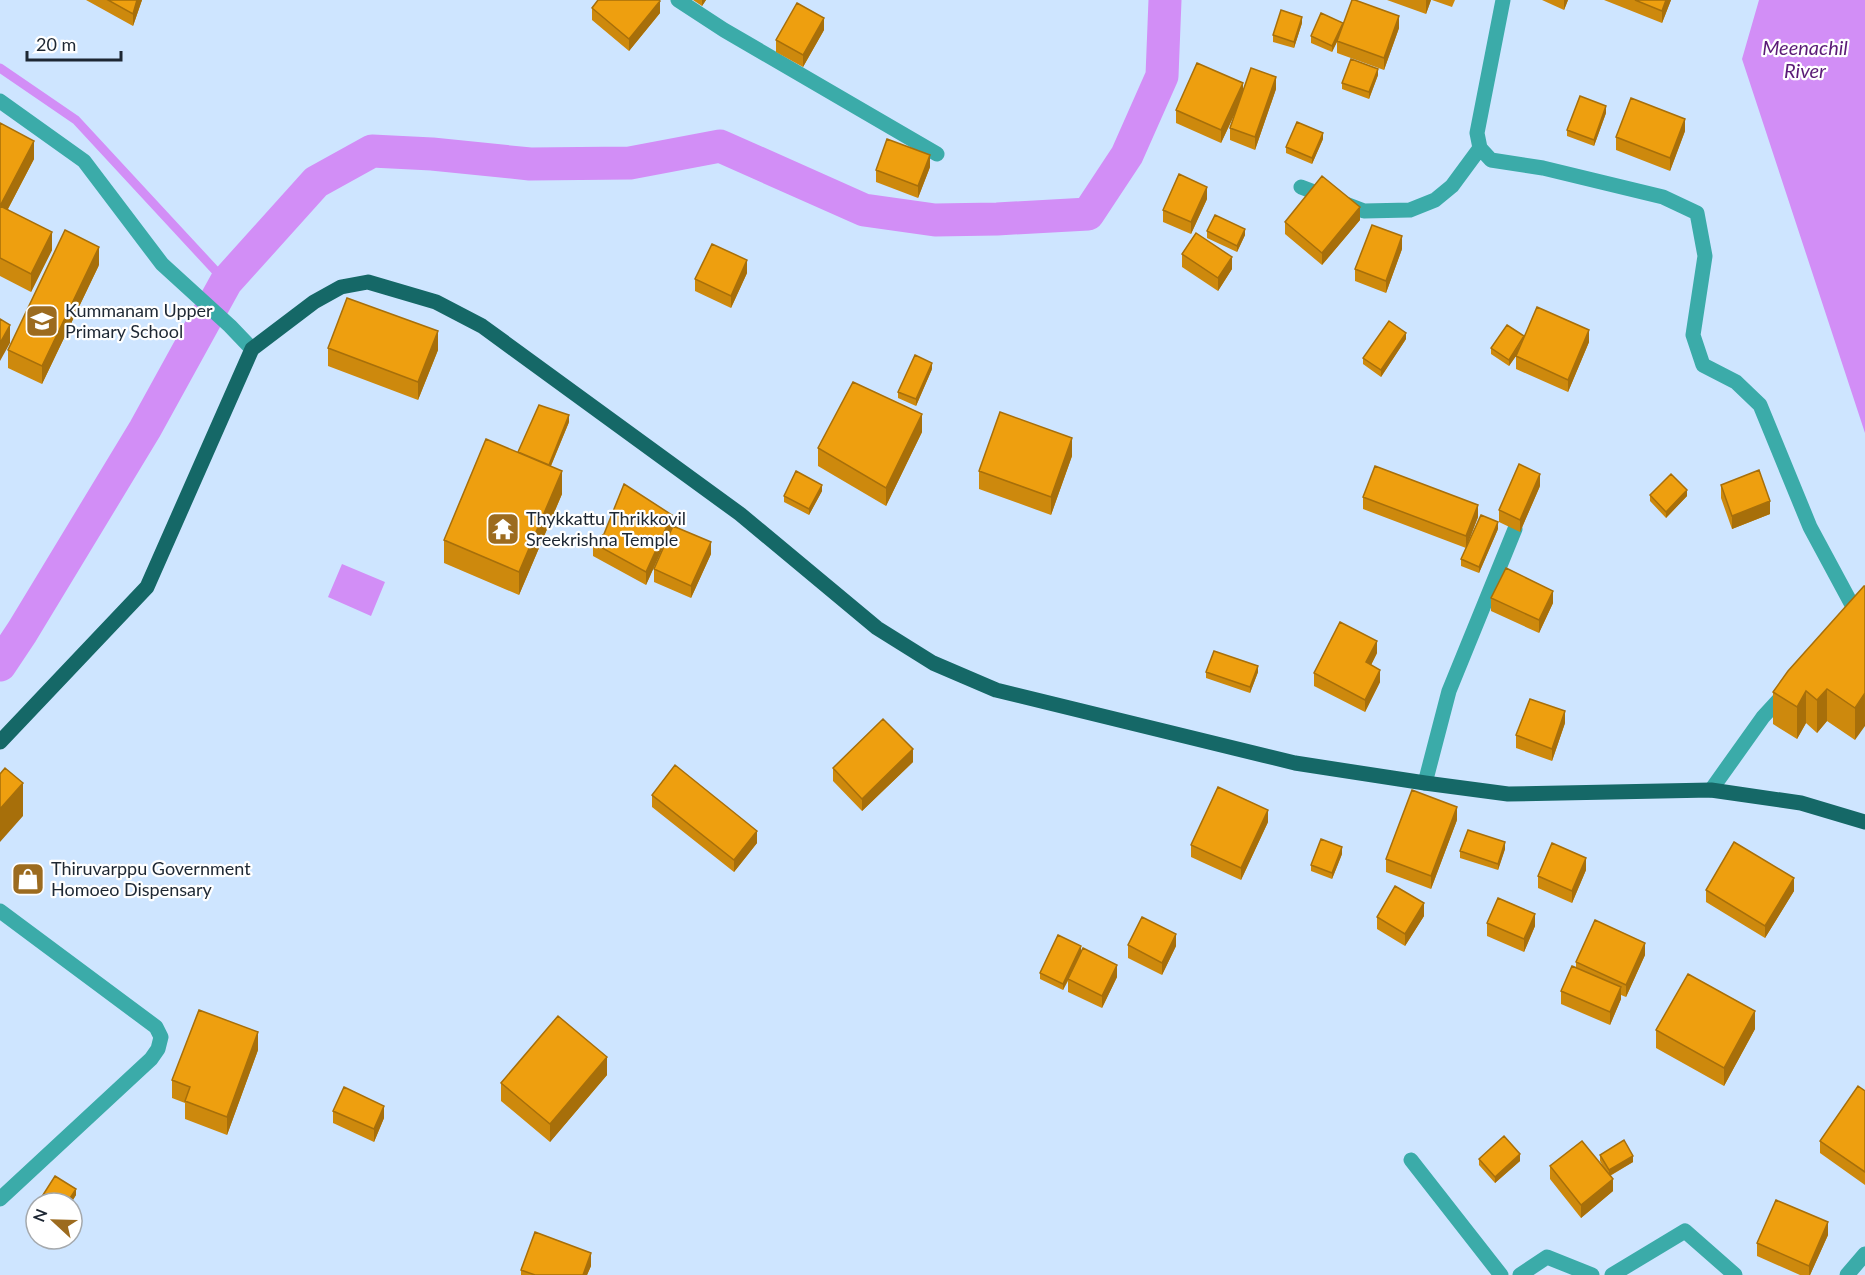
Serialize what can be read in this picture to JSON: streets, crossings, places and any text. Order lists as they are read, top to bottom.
{
  "water": ["Meenachil River"],
  "places": {
    "school or university": ["Kummanam Upper Primary School"],
    "temple": ["Thykkattu Thrikkovil Sreekrishna Temple"],
    "shop": ["Thiruvarppu Government Homoeo Dispensary"]
  },
  "scale_bar": "20 m",
  "north": "left"
}
